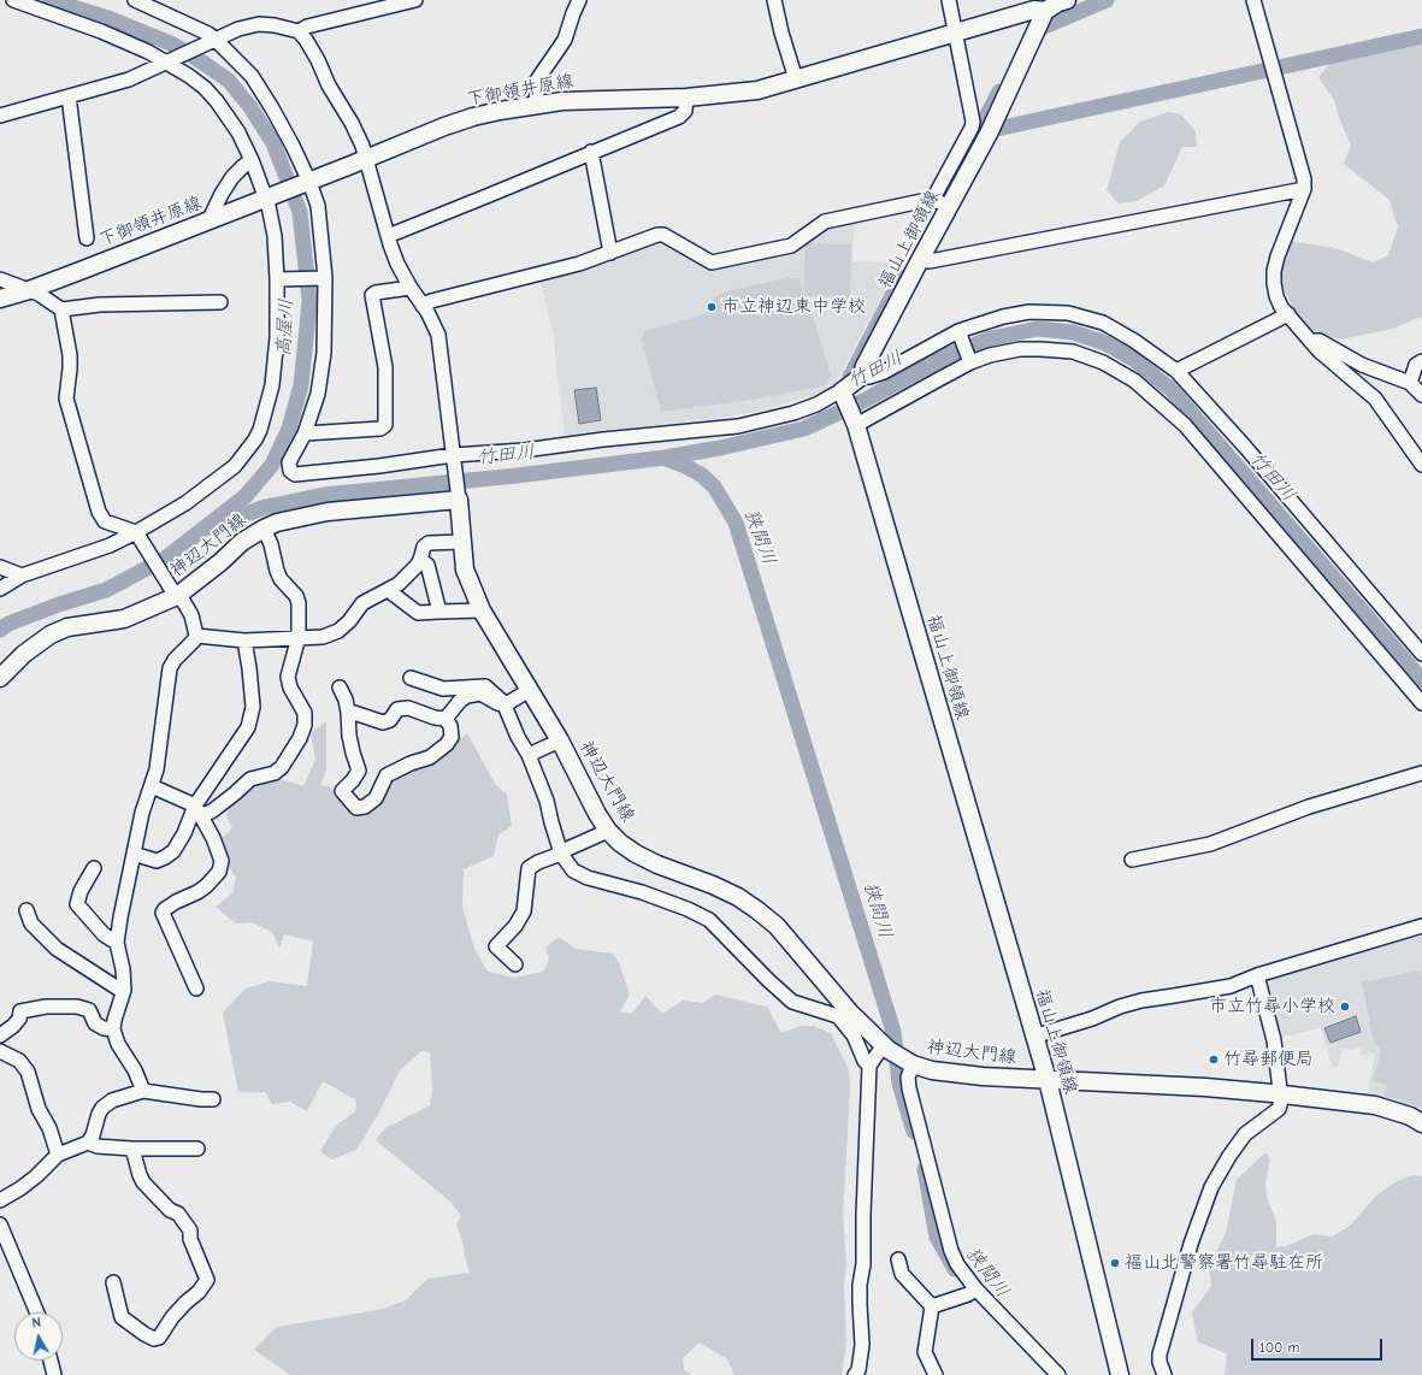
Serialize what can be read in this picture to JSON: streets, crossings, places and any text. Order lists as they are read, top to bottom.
{
  "streets": {
    "main road": ["下御領井原線", "福山上御領線", "神辺大門線"]
  },
  "crossings": [
    ["下御領井原線", "福山上御領線"],
    ["福山上御領線", "神辺大門線"]
  ],
  "water": ["高屋川", "竹田川", "狭間川"],
  "places": [
    "市立神辺東中学校",
    "市立竹尋小学校",
    "竹尋郵便局",
    "福山北警察署竹尋駐在所"
  ],
  "scale_bar": "100 m",
  "north": "top"
}
